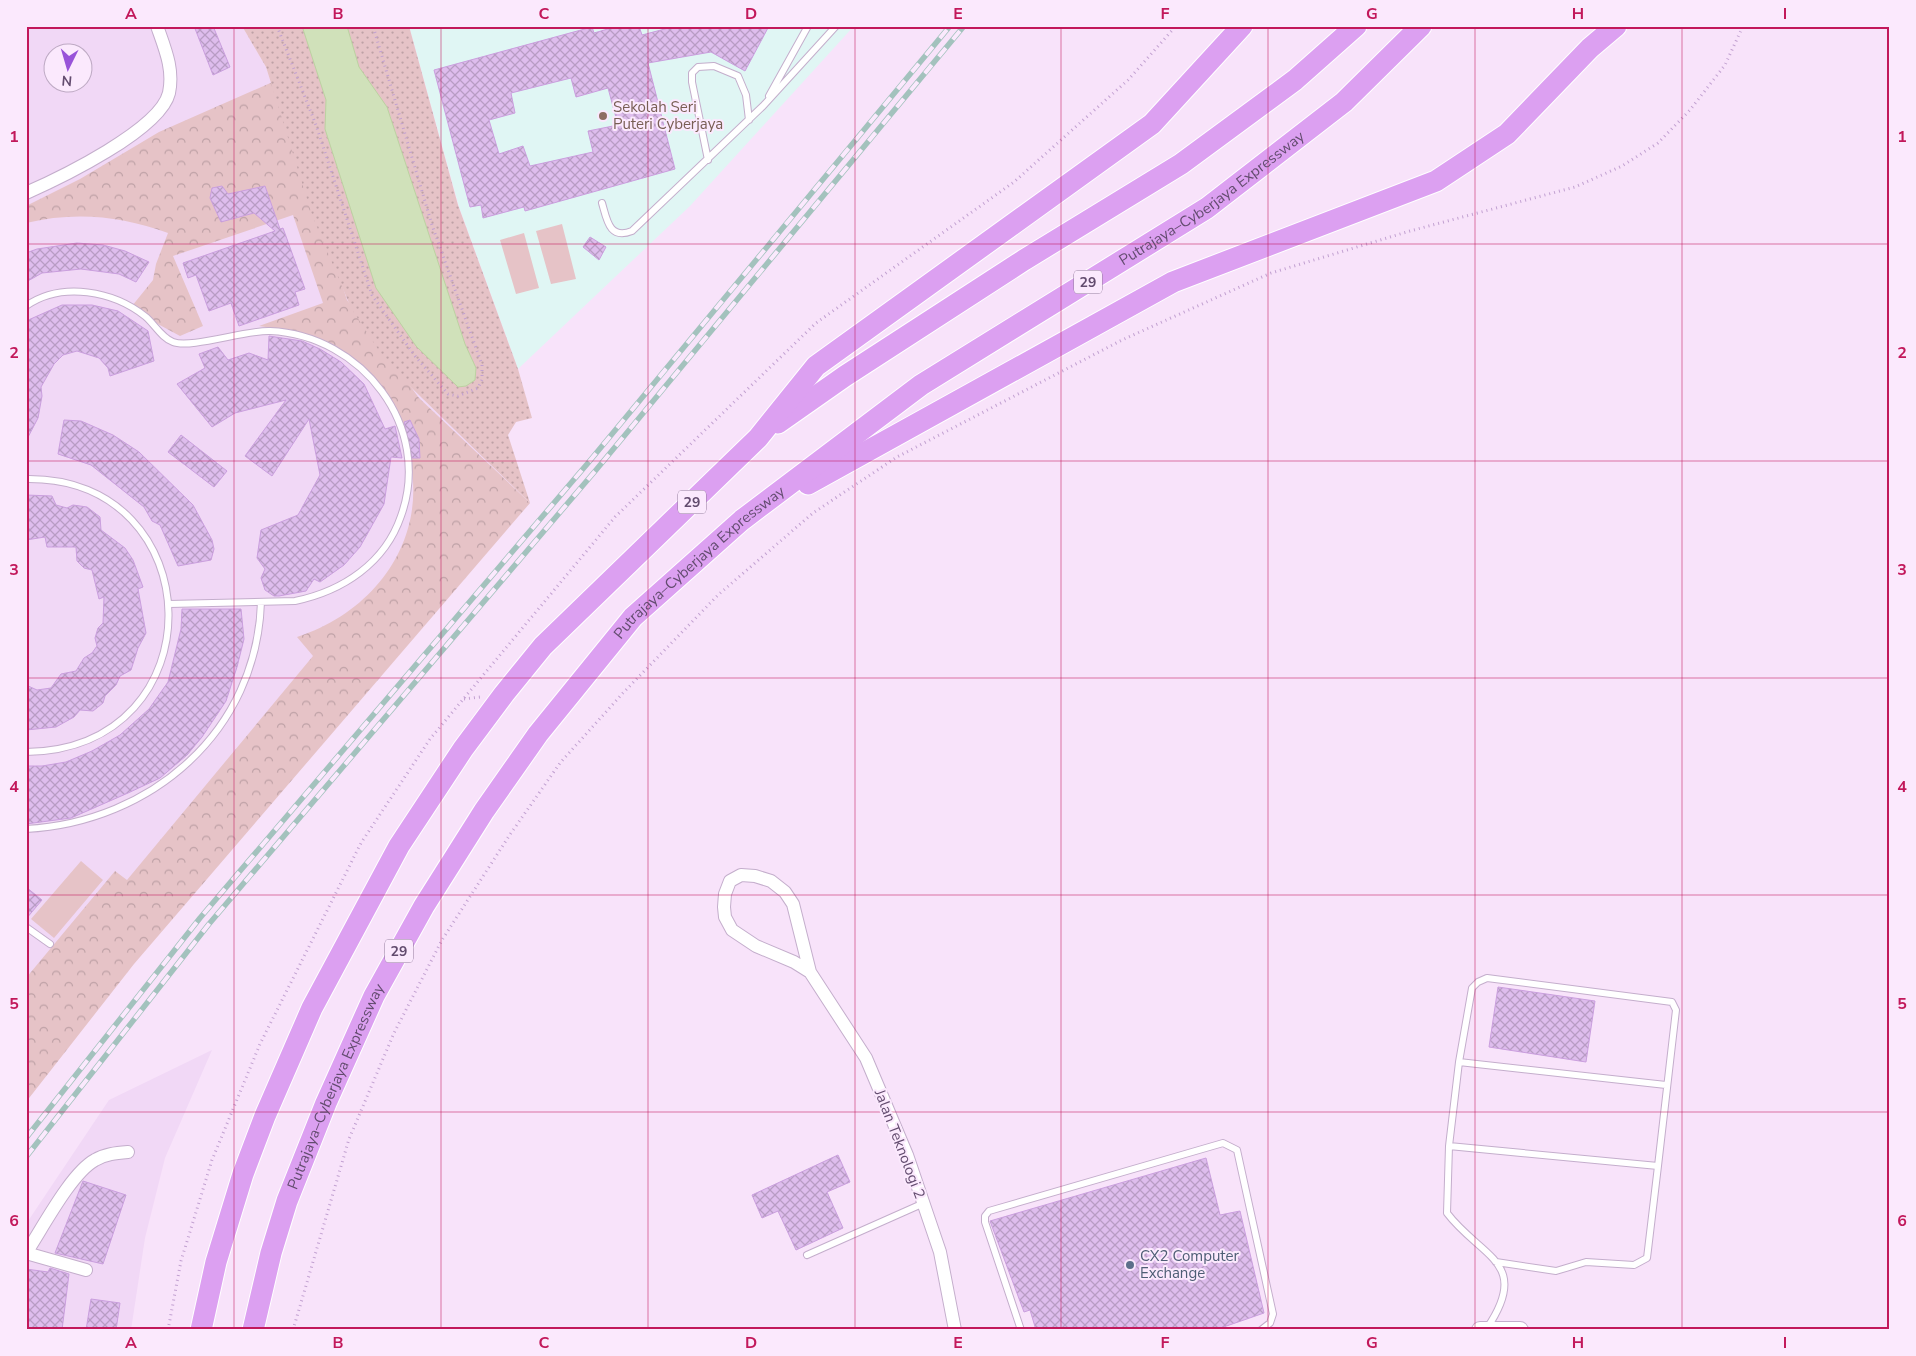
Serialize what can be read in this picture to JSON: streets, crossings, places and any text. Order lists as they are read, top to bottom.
{
  "streets": {
    "highway": ["Putrajaya–Cyberjaya Expressway", "29"],
    "street": ["Jalan Teknologi 2"]
  },
  "places": ["Sekolah Seri Puteri Cyberjaya", "CX2 Computer Exchange"],
  "north": "bottom",
  "grid": {
    "columns": [
      "A",
      "B",
      "C",
      "D",
      "E",
      "F",
      "G",
      "H",
      "I"
    ],
    "rows": [
      "1",
      "2",
      "3",
      "4",
      "5",
      "6"
    ]
  }
}
